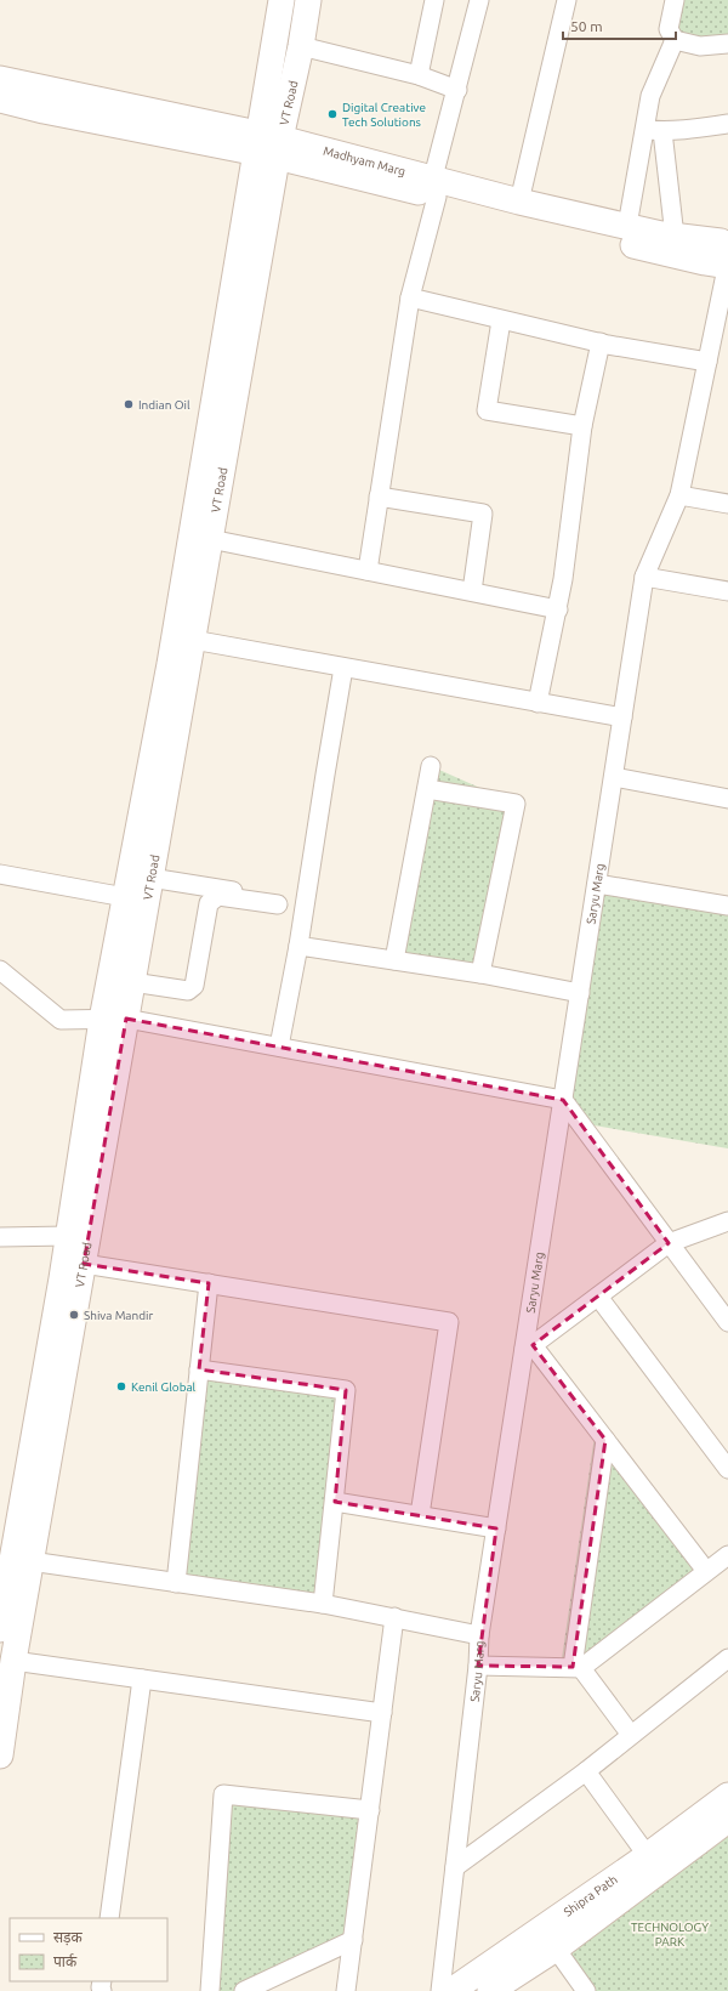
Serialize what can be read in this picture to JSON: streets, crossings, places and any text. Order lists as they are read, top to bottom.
{
  "streets": {
    "street": [
      "VT Road",
      "Madhyam Marg",
      "Saryu Marg",
      "Shipra Path"
    ]
  },
  "crossings": [
    ["VT Road", "Madhyam Marg"],
    ["Madhyam Marg", "Saryu Marg"]
  ],
  "parks": ["TECHNOLOGY PARK"],
  "places": [
    "Digital Creative Tech Solutions",
    "Indian Oil",
    "Shiva Mandir",
    "Kenil Global"
  ],
  "legend": ["सड़क", "पार्क"],
  "scale_bar": "50 m"
}
